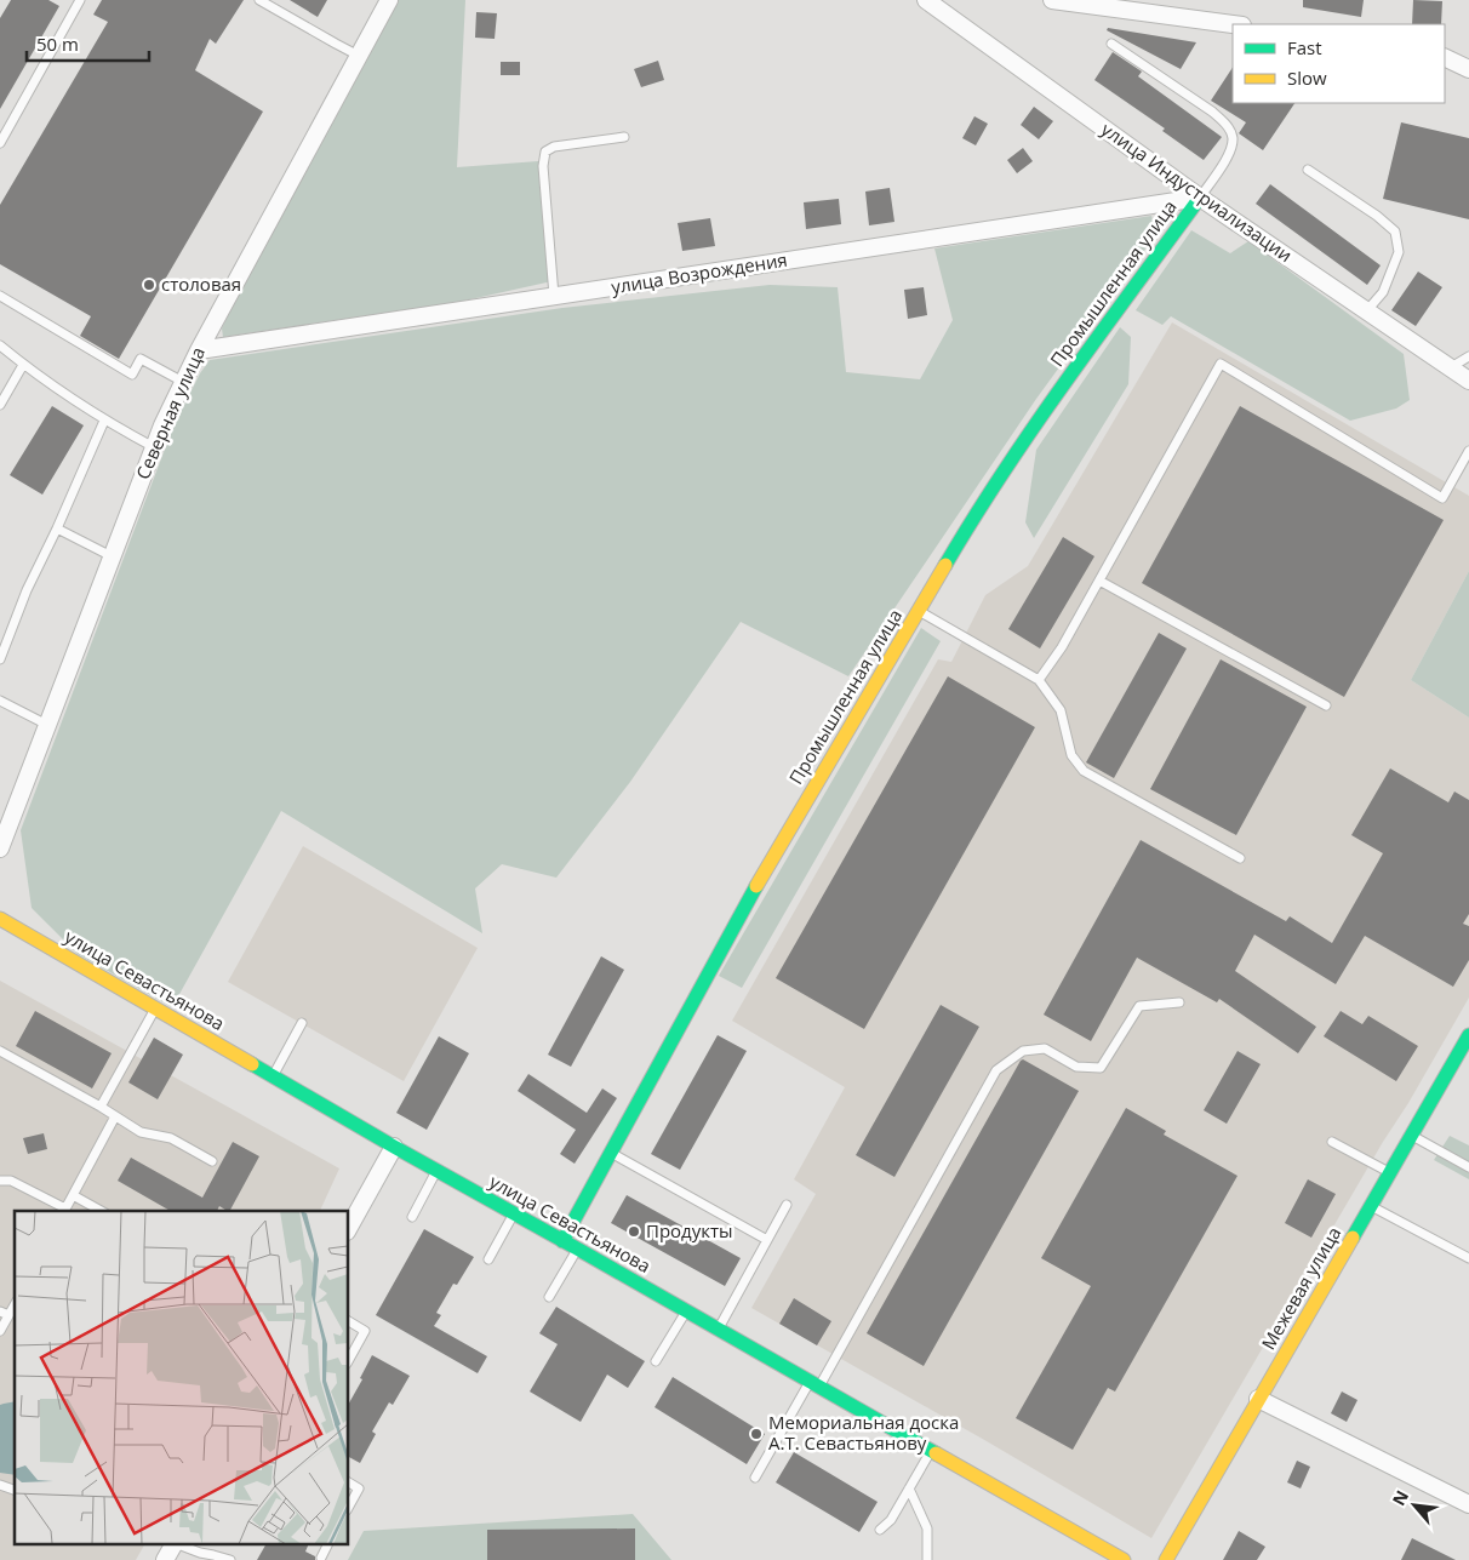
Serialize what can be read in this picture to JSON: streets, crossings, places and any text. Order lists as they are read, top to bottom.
{
  "streets": {
    "street": [
      "улица Индустриализации",
      "улица Возрождения",
      "Промышленная улица",
      "Северная улица",
      "улица Севастьянова",
      "Межевая улица"
    ]
  },
  "crossings": [
    ["улица Индустриализации", "улица Возрождения"],
    ["улица Индустриализации", "Промышленная улица"],
    ["улица Возрождения", "Промышленная улица"],
    ["улица Возрождения", "Северная улица"],
    ["Промышленная улица", "улица Севастьянова"]
  ],
  "places": ["столовая", "Продукты", "Мемориальная доска А.Т. Севастьянову"],
  "legend": ["Fast", "Slow"],
  "scale_bar": "50 m",
  "north": "top left"
}
